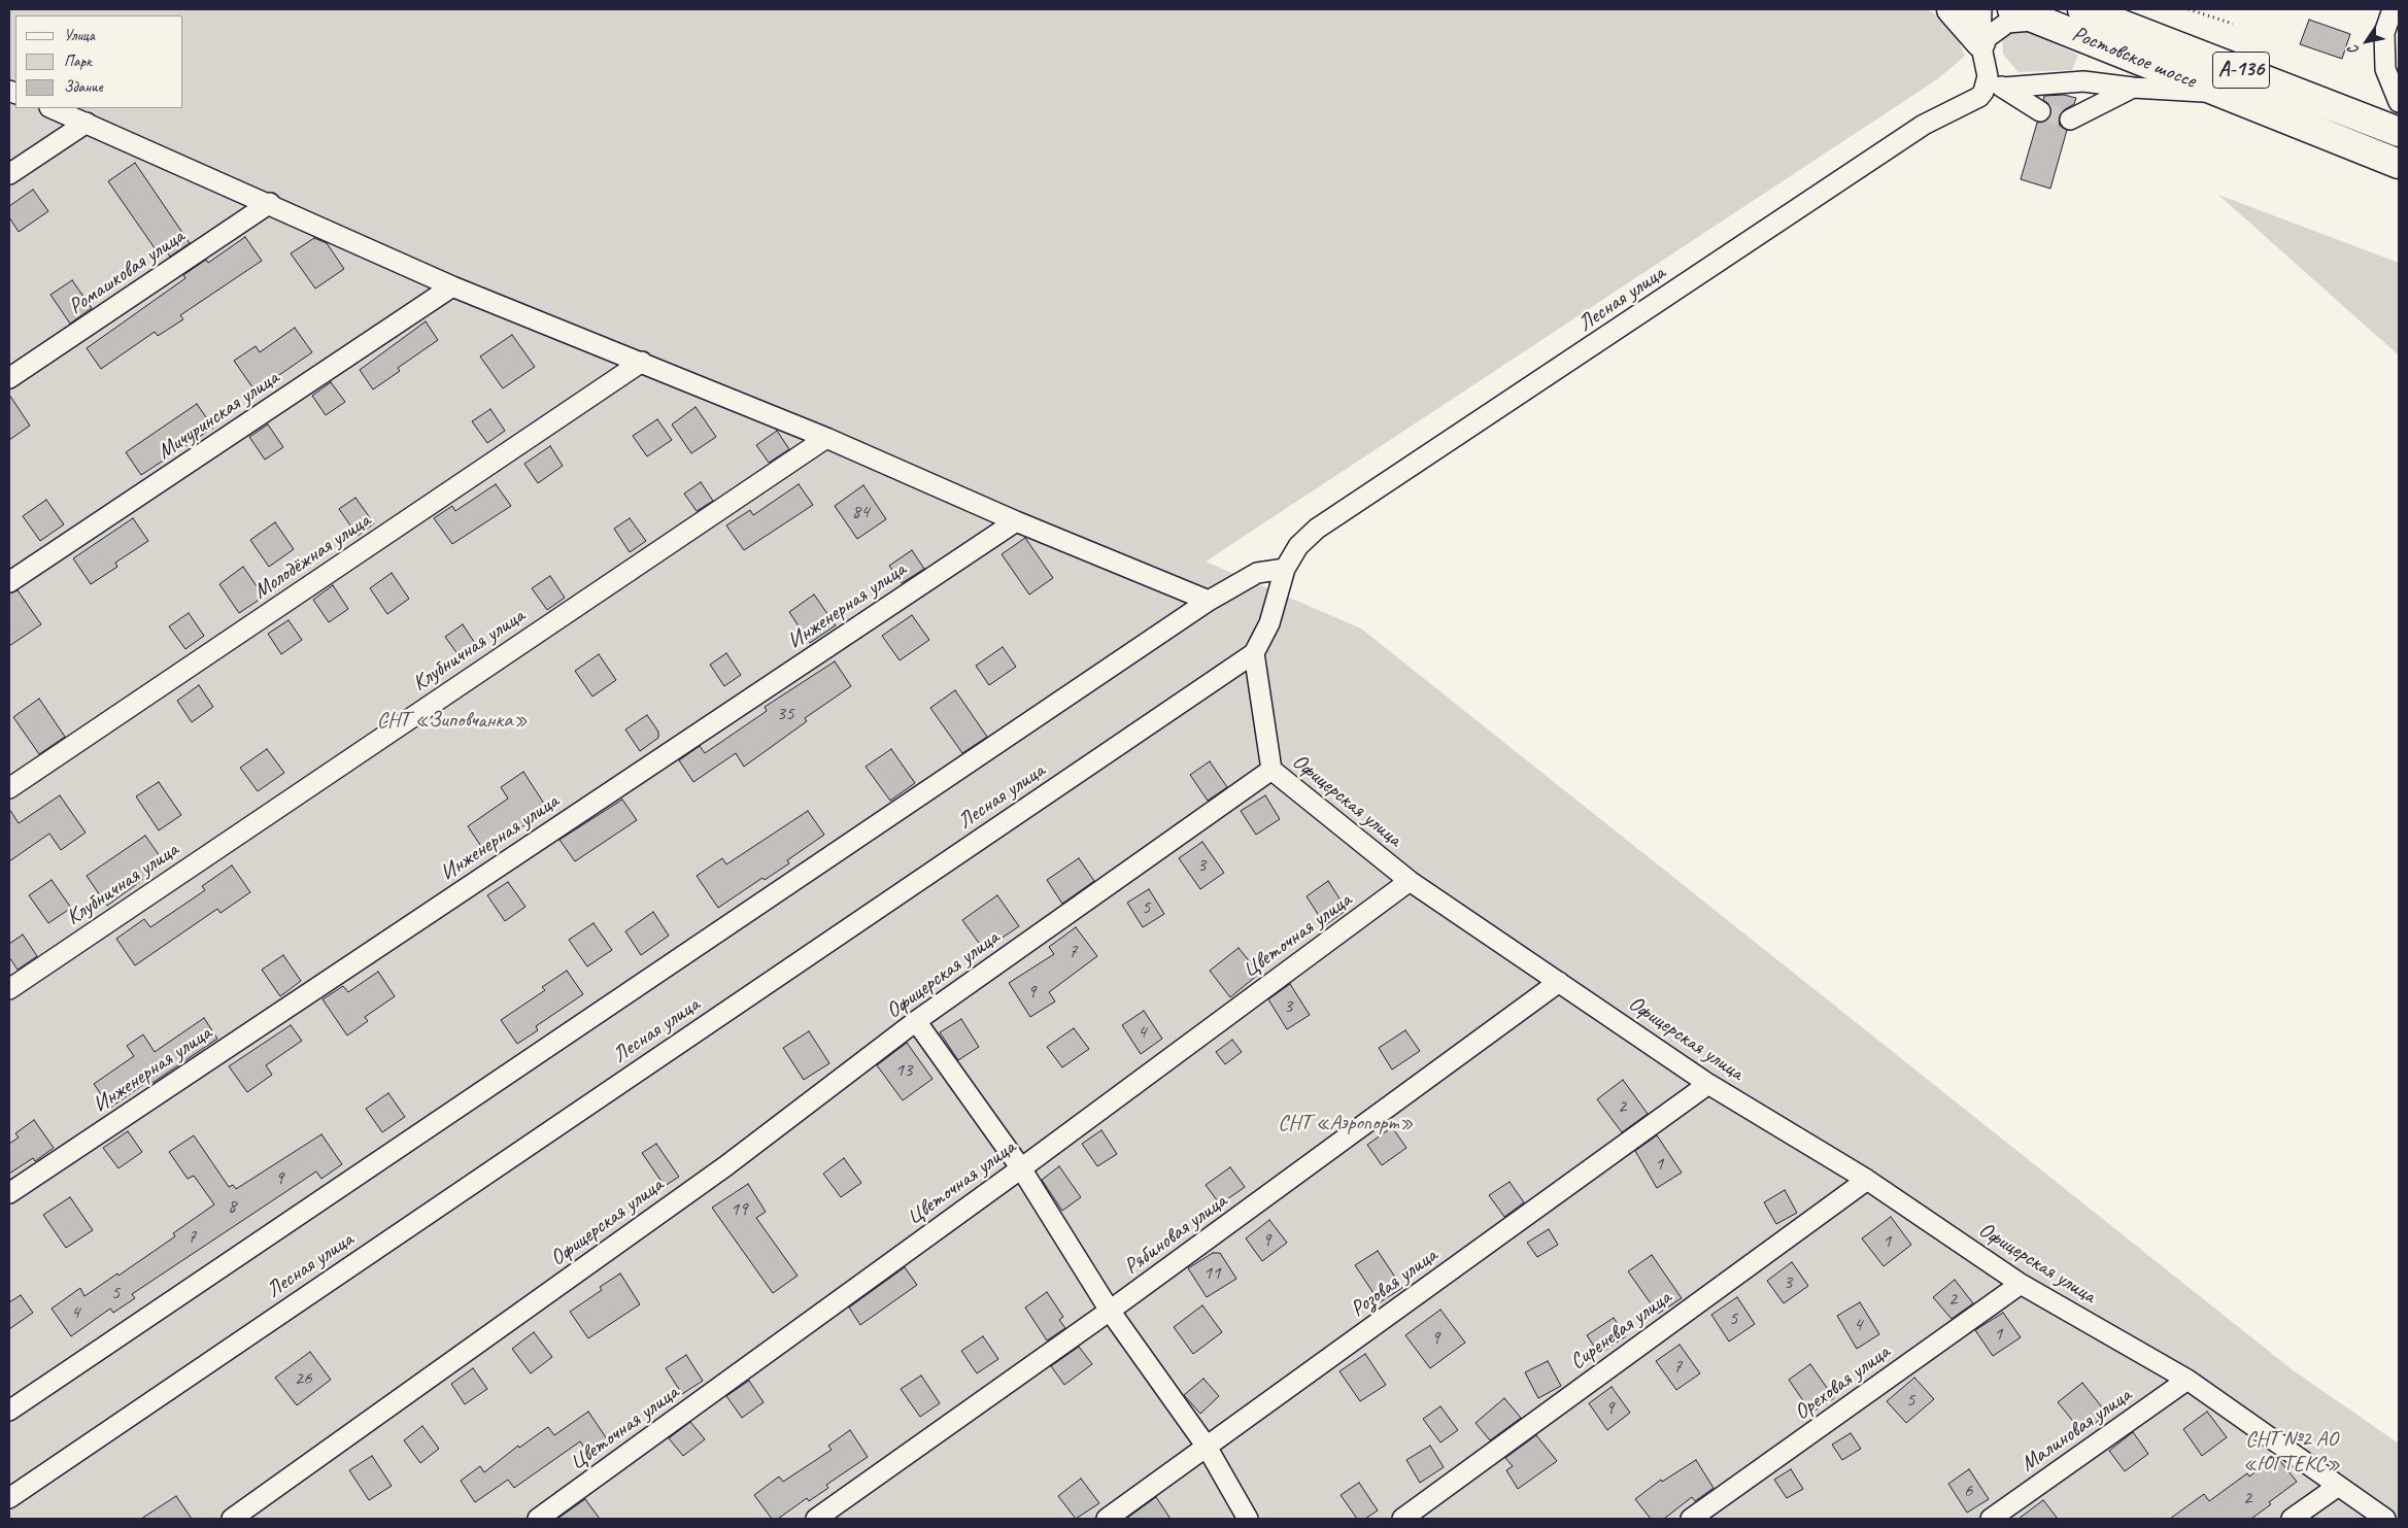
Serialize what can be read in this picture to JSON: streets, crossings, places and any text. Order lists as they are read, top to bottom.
{
  "streets": {
    "highway": ["Ростовское шоссе", "А-136"],
    "street": [
      "Ромашковая улица",
      "Лесная улица",
      "Мичуринская улица",
      "Молодёжная улица",
      "Инженерная улица",
      "Клубничная улица",
      "Офицерская улица",
      "Цветочная улица",
      "Рябиновая улица",
      "Розовая улица",
      "Сиреневая улица",
      "Ореховая улица",
      "Малиновая улица"
    ]
  },
  "crossings": [
    ["Офицерская улица", "Цветочная улица"],
    ["Офицерская улица", "Рябиновая улица"],
    ["Офицерская улица", "Розовая улица"],
    ["Офицерская улица", "Сиреневая улица"],
    ["Офицерская улица", "Ореховая улица"],
    ["Офицерская улица", "Малиновая улица"]
  ],
  "parks": ["СНТ «Зиповчанка»", "СНТ «Аэропорт»", "СНТ №2 АО «ЮГТЕКС»"],
  "house_numbers": [
    "84",
    "35",
    "3",
    "5",
    "7",
    "9",
    "3",
    "4",
    "13",
    "2",
    "1",
    "9",
    "8",
    "19",
    "7",
    "9",
    "1",
    "11",
    "3",
    "5",
    "2",
    "4",
    "5",
    "4",
    "1",
    "9",
    "7",
    "26",
    "5",
    "9",
    "6",
    "2"
  ],
  "legend": ["Улица", "Парк", "Здание"],
  "north": "bottom left"
}
